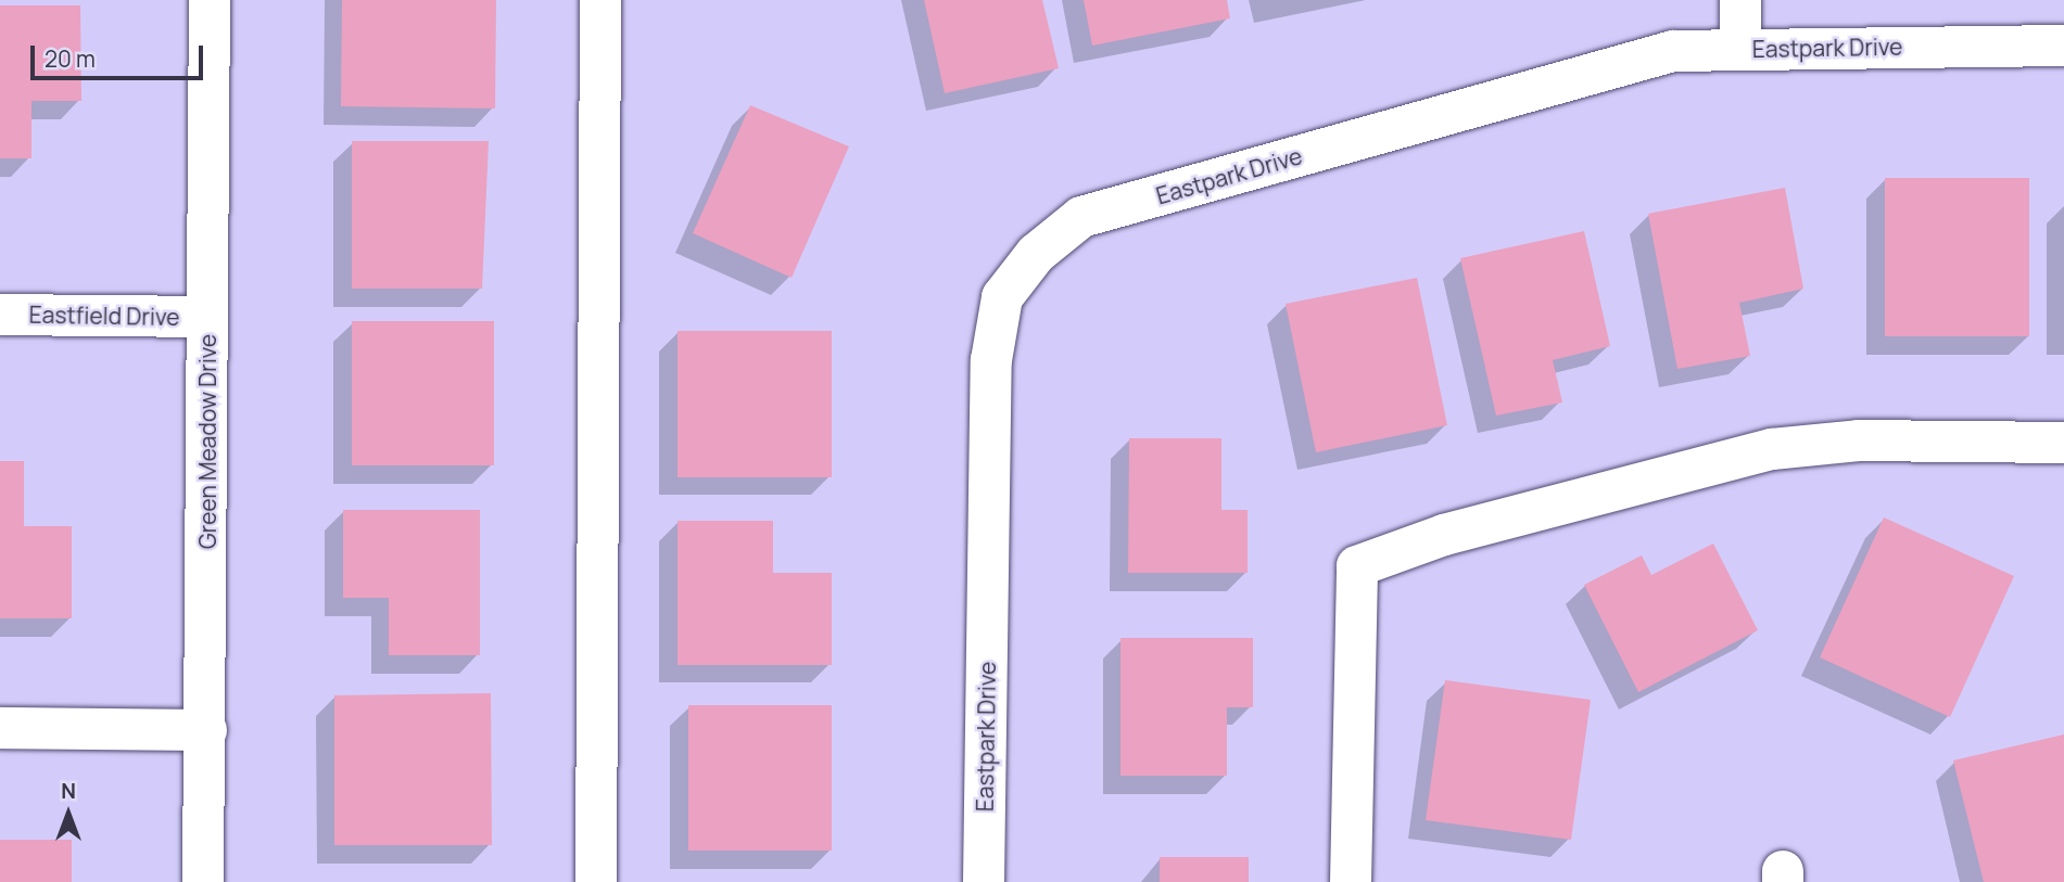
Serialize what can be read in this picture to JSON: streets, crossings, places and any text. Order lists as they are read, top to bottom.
{
  "streets": {
    "street": ["Eastpark Drive", "Eastfield Drive", "Green Meadow Drive"]
  },
  "crossings": [
    ["Eastfield Drive", "Green Meadow Drive"]
  ],
  "scale_bar": "20 m",
  "north": "top"
}
